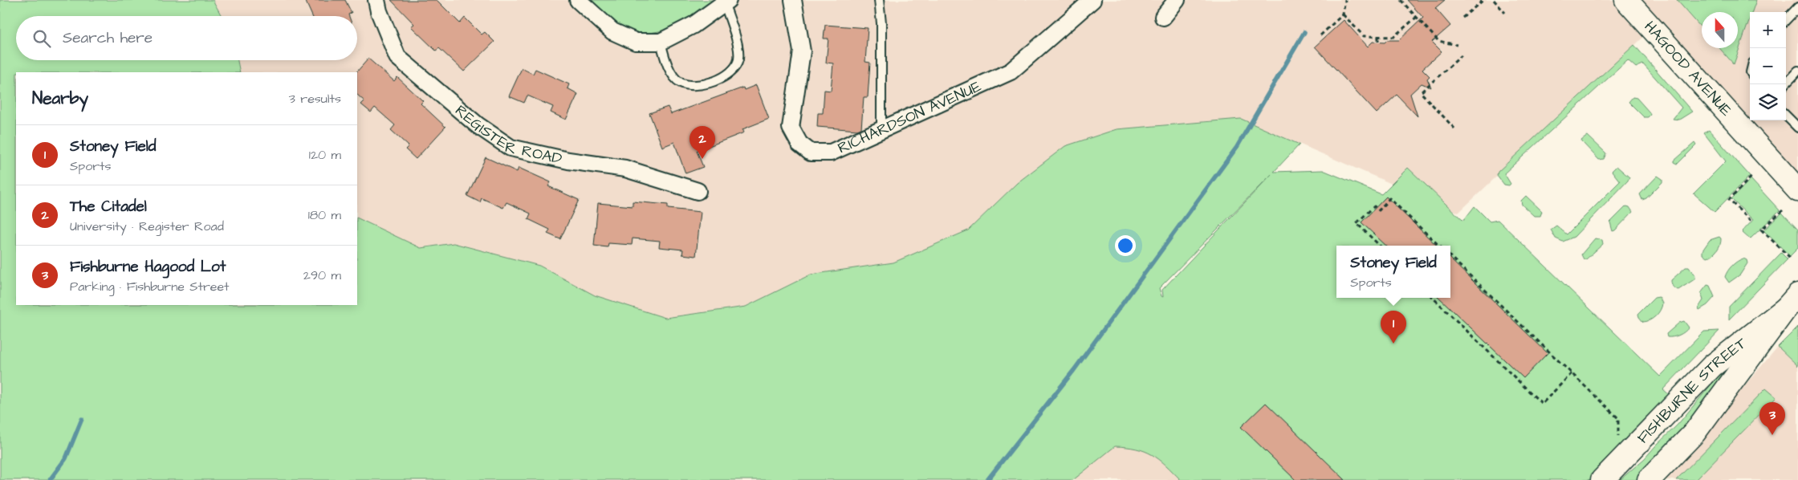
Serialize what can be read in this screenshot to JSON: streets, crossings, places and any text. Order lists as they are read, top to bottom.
{
  "streets": {
    "main road": ["HAGOOD AVENUE", "FISHBURNE STREET"],
    "street": ["RICHARDSON AVENUE", "REGISTER ROAD"]
  },
  "north": "top",
  "page": {
    "map_buttons": ["+", "−"],
    "search": "Search here",
    "heading": ["Nearby", "3 results"],
    "list": [
      {
        "mark": "1",
        "name": "Stoney Field",
        "note": "Sports",
        "value": "120 m"
      },
      {
        "mark": "2",
        "name": "The Citadel",
        "note": "University · Register Road",
        "value": "180 m"
      },
      {
        "mark": "3",
        "name": "Fishburne Hagood Lot",
        "note": "Parking · Fishburne Street",
        "value": "290 m"
      }
    ],
    "pins": ["2", "1", "3"],
    "popup": ["Stoney Field", "Sports"]
  }
}
